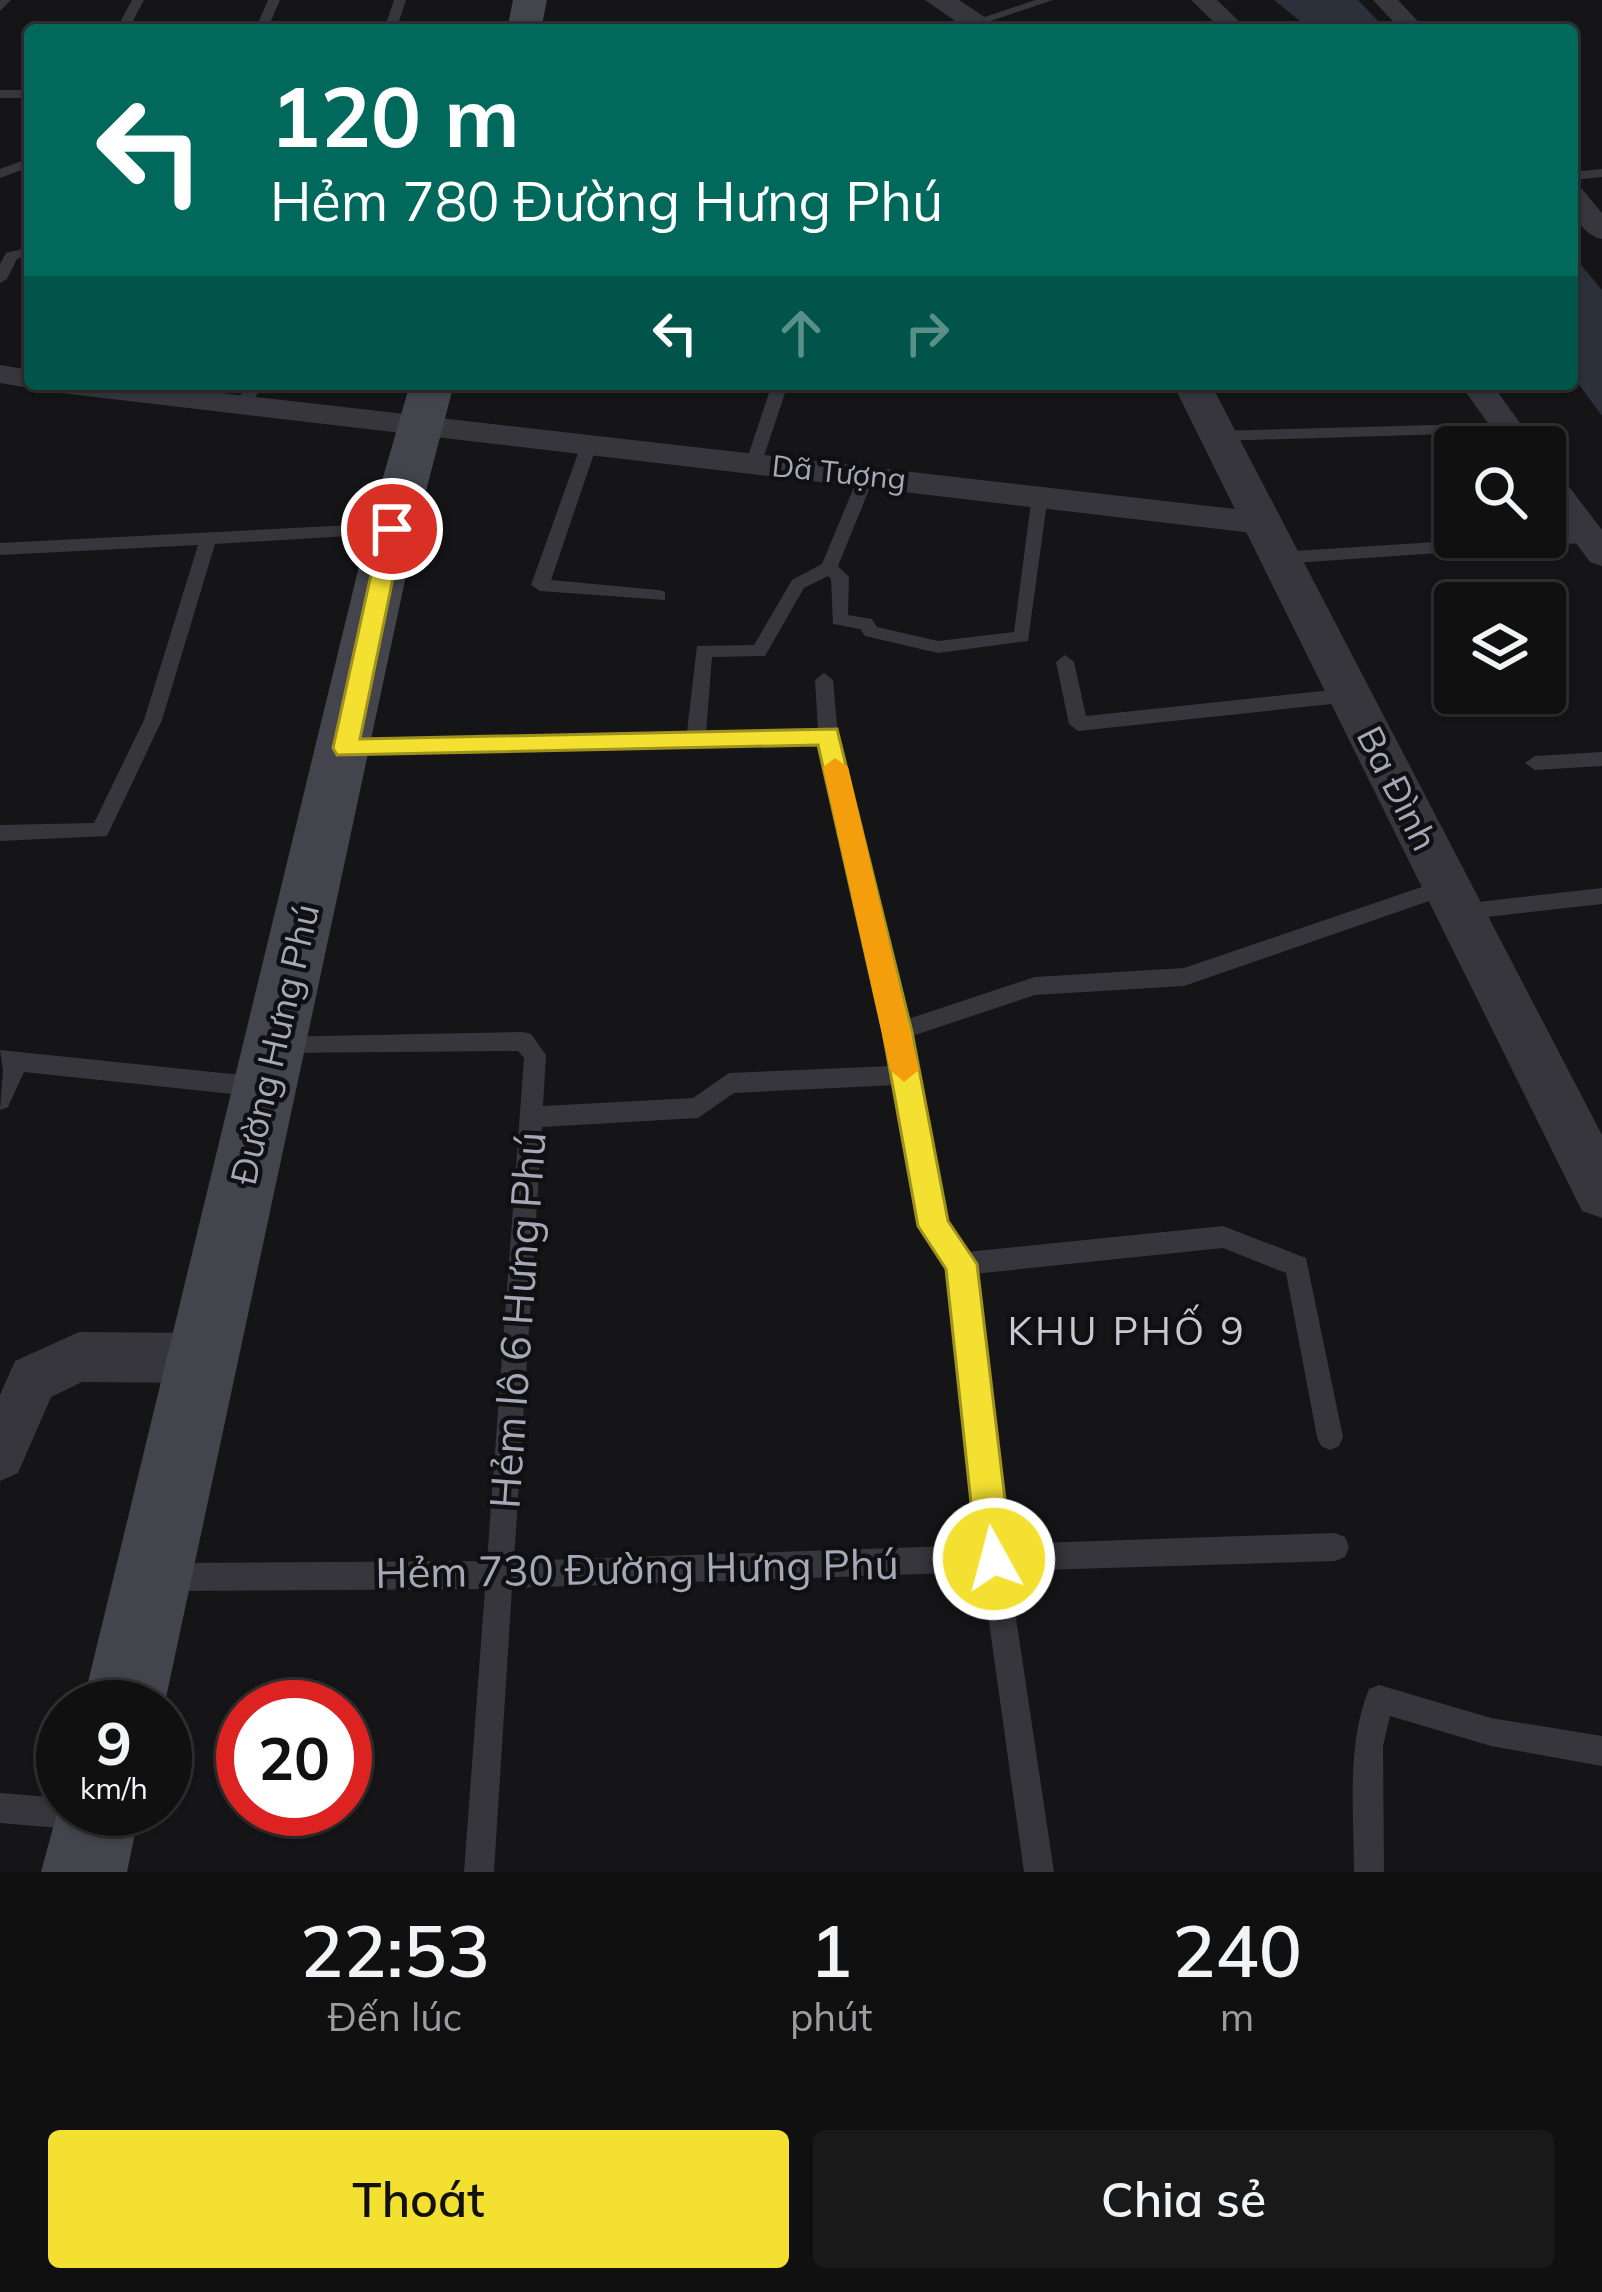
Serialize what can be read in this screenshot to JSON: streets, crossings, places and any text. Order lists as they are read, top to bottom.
{
  "streets": {
    "main road": ["Đường Hưng Phú"],
    "street": ["Dã Tượng", "Ba Đình"],
    "lane": ["Hẻm lô 6 Hưng Phú", "Hẻm 730 Đường Hưng Phú"]
  },
  "crossings": [
    ["Dã Tượng", "Ba Đình"],
    ["Dã Tượng", "Đường Hưng Phú"],
    ["Đường Hưng Phú", "Hẻm lô 6 Hưng Phú"],
    ["Đường Hưng Phú", "Hẻm 730 Đường Hưng Phú"],
    ["Hẻm lô 6 Hưng Phú", "Hẻm 730 Đường Hưng Phú"]
  ],
  "districts": ["KHU PHỐ 9"],
  "page": {
    "turn": ["120 m", "Hẻm 780 Đường Hưng Phú"],
    "speed": "9 km/h",
    "limit": "20",
    "eta": [
      "22:53",
      "Đến lúc",
      "1",
      "phút",
      "240",
      "m"
    ],
    "buttons": ["Thoát", "Chia sẻ"]
  }
}
